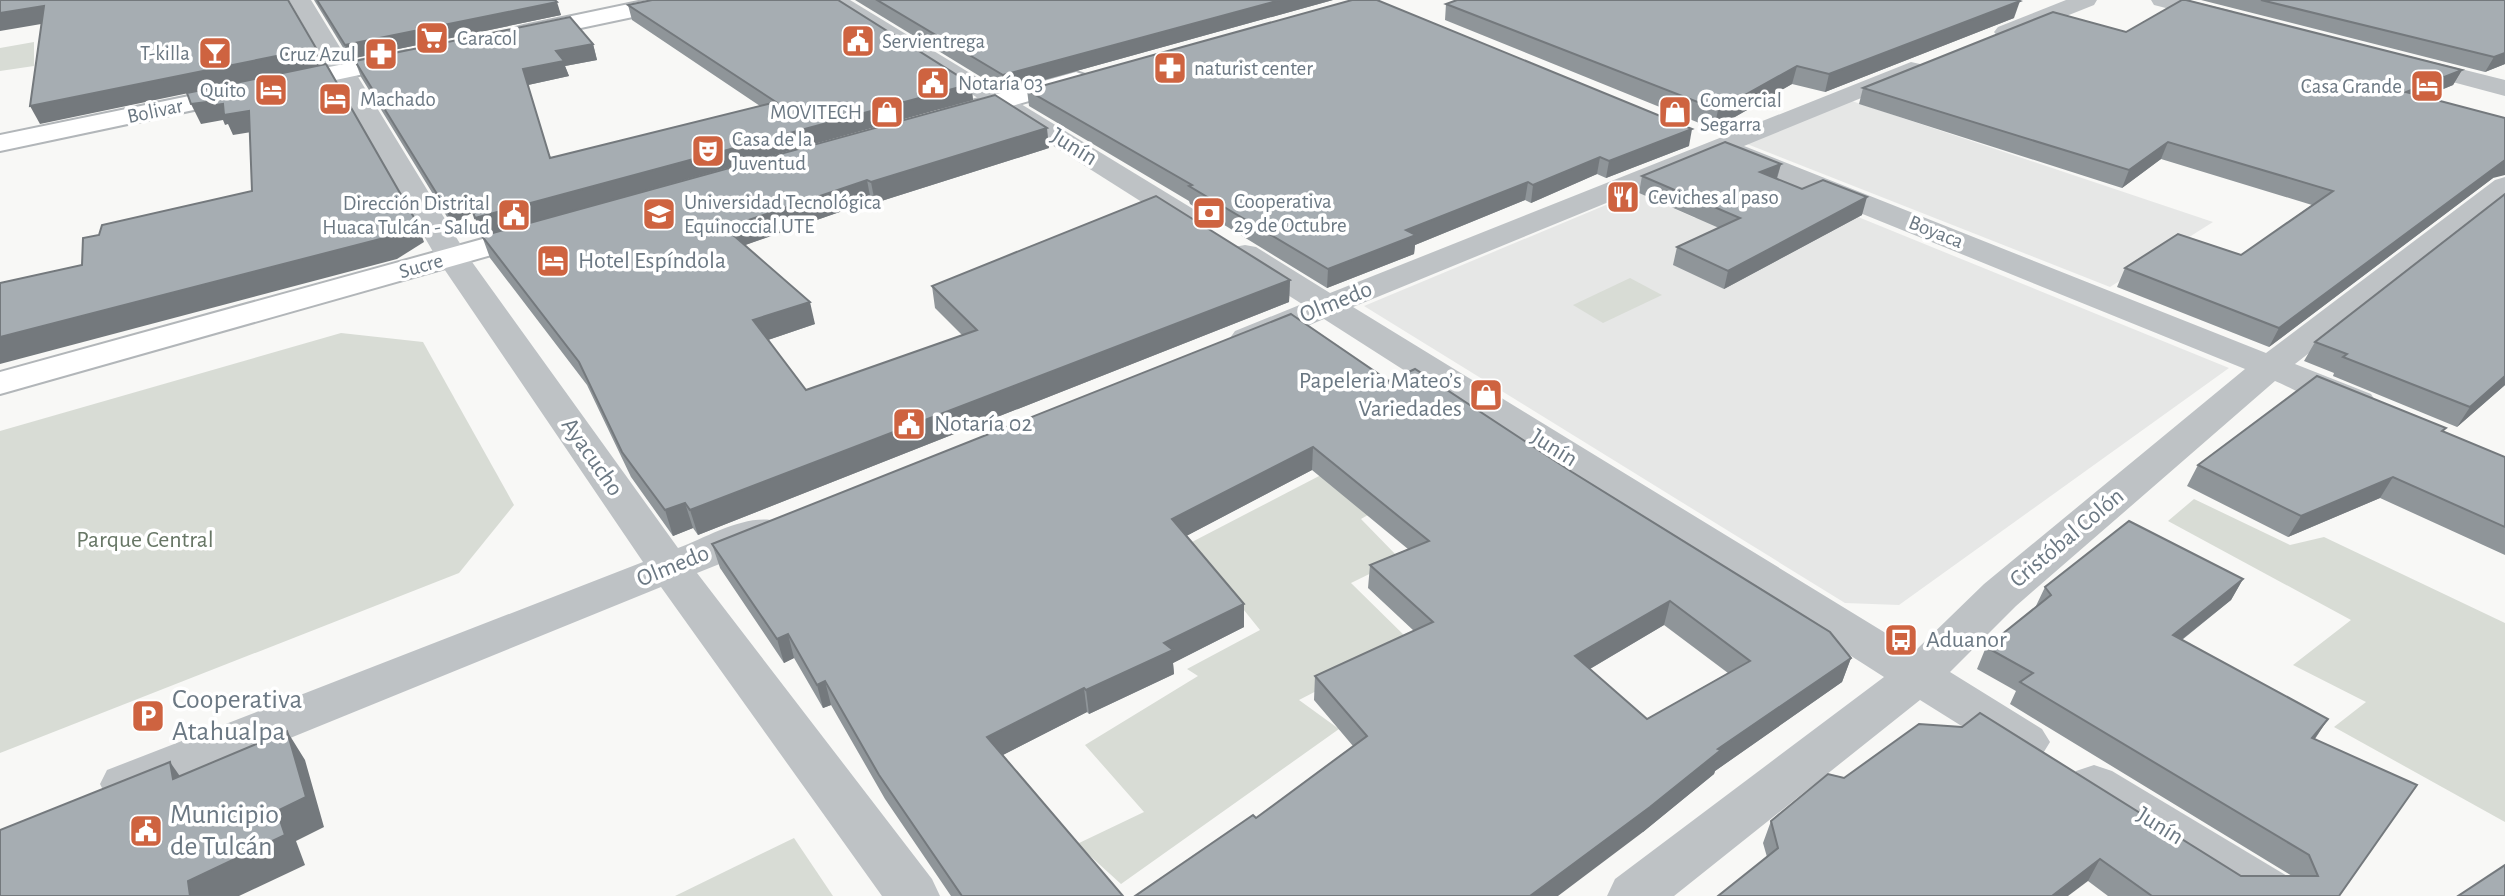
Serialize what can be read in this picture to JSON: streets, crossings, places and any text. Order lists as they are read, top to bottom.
{
  "streets": {
    "main road": ["Bolivar", "Sucre"],
    "street": [
      "Junín",
      "Boyaca",
      "Olmedo",
      "Ayacucho",
      "Cristóbal Colón"
    ]
  },
  "crossings": [
    ["Bolivar", "Ayacucho"],
    ["Junín", "Olmedo"],
    ["Junín", "Cristóbal Colón"],
    ["Boyaca", "Olmedo"],
    ["Boyaca", "Cristóbal Colón"],
    ["Sucre", "Ayacucho"],
    ["Olmedo", "Ayacucho"]
  ],
  "parks": ["Parque Central"],
  "places": {
    "supermarket": ["Caracol"],
    "public building": [
      "Servientrega",
      "Notaría 03",
      "Dirección Distrital Huaca Tulcán - Salud",
      "Notaría 02",
      "Municipio de Tulcán"
    ],
    "bar": ["T-killa"],
    "pharmacy": ["Cruz Azul", "naturist center"],
    "hotel": [
      "Casa Grande",
      "Quito",
      "Machado",
      "Hotel Espíndola"
    ],
    "shop": ["MOVITECH", "Comercial Segarra", "Papeleria Mateo’s Variedades"],
    "theatre": ["Casa de la Juventud"],
    "restaurant": ["Ceviches al paso"],
    "bank": ["Cooperativa 29 de Octubre"],
    "school or university": ["Universidad Tecnológica Equinoccial UTE"],
    "bus stop": ["Aduanor"],
    "parking": ["Cooperativa Atahualpa"]
  }
}
